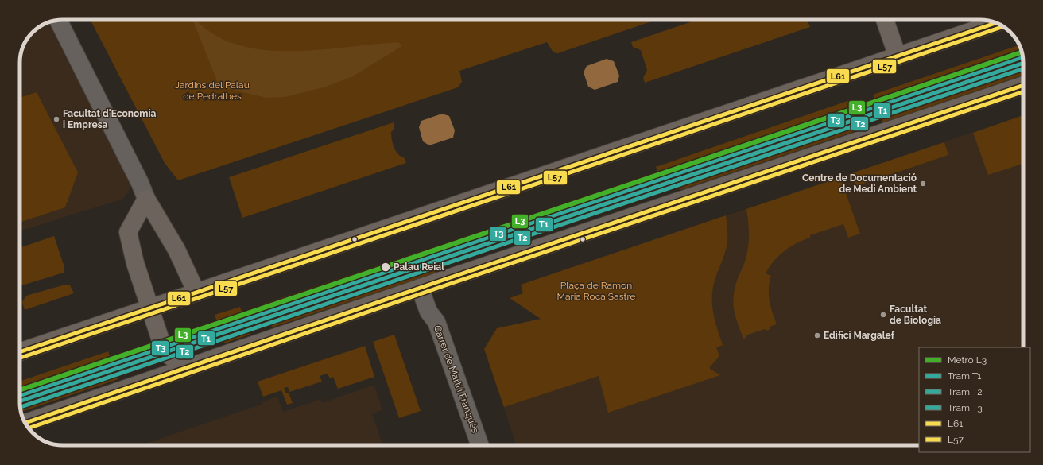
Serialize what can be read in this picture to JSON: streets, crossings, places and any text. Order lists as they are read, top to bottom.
{
  "streets": {
    "street": ["Carrer de Martí i Franquès"]
  },
  "parks": ["Jardins del Palau de Pedralbes", "Plaça de Ramon Maria Roca Sastre"],
  "places": [
    "Facultat d'Economia i Empresa",
    "Centre de Documentació de Medi Ambient",
    "Palau Reial",
    "Facultat de Biologia",
    "Edifici Margalef"
  ],
  "lines": [
    "transit line L61",
    "transit line L57",
    "metro line L3",
    "tram line T3",
    "tram line T1",
    "tram line T2"
  ],
  "legend": [
    "Metro L3",
    "Tram T1",
    "Tram T2",
    "Tram T3",
    "L61",
    "L57"
  ]
}
